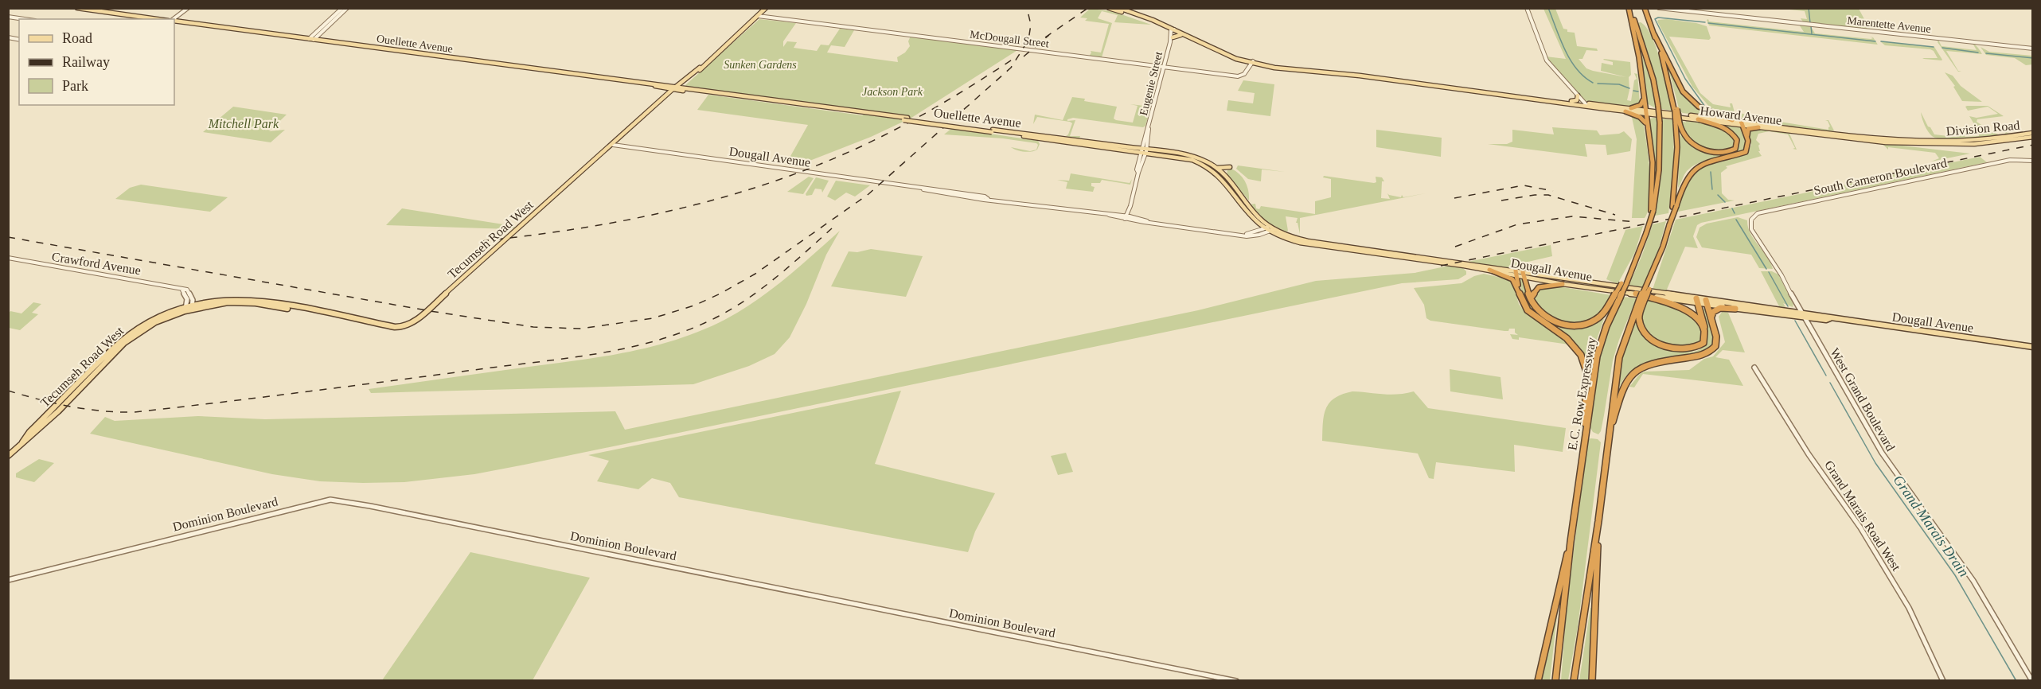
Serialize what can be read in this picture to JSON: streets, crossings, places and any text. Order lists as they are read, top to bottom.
{
  "streets": {
    "highway": ["E.C. Row Expressway"],
    "main road": [
      "Ouellette Avenue",
      "Howard Avenue",
      "Division Road",
      "Dougall Avenue",
      "Tecumseh Road West"
    ],
    "street": [
      "Marentette Avenue",
      "McDougall Street",
      "Eugenie Street",
      "South Cameron Boulevard",
      "Crawford Avenue",
      "West Grand Boulevard",
      "Dominion Boulevard",
      "Grand Marais Road West"
    ]
  },
  "crossings": [
    ["McDougall Street", "Eugenie Street"],
    ["McDougall Street", "Howard Avenue"],
    ["McDougall Street", "Tecumseh Road West"],
    ["Ouellette Avenue", "Eugenie Street"],
    ["Ouellette Avenue", "Dougall Avenue"],
    ["Ouellette Avenue", "Tecumseh Road West"],
    ["Eugenie Street", "Howard Avenue"],
    ["Eugenie Street", "Dougall Avenue"],
    ["Howard Avenue", "Division Road"],
    ["Dougall Avenue", "Tecumseh Road West"],
    ["Dougall Avenue", "West Grand Boulevard"],
    ["South Cameron Boulevard", "West Grand Boulevard"]
  ],
  "water": ["Grand Marais Drain"],
  "parks": ["Sunken Gardens", "Jackson Park", "Mitchell Park"],
  "legend": ["Road", "Railway", "Park"]
}
